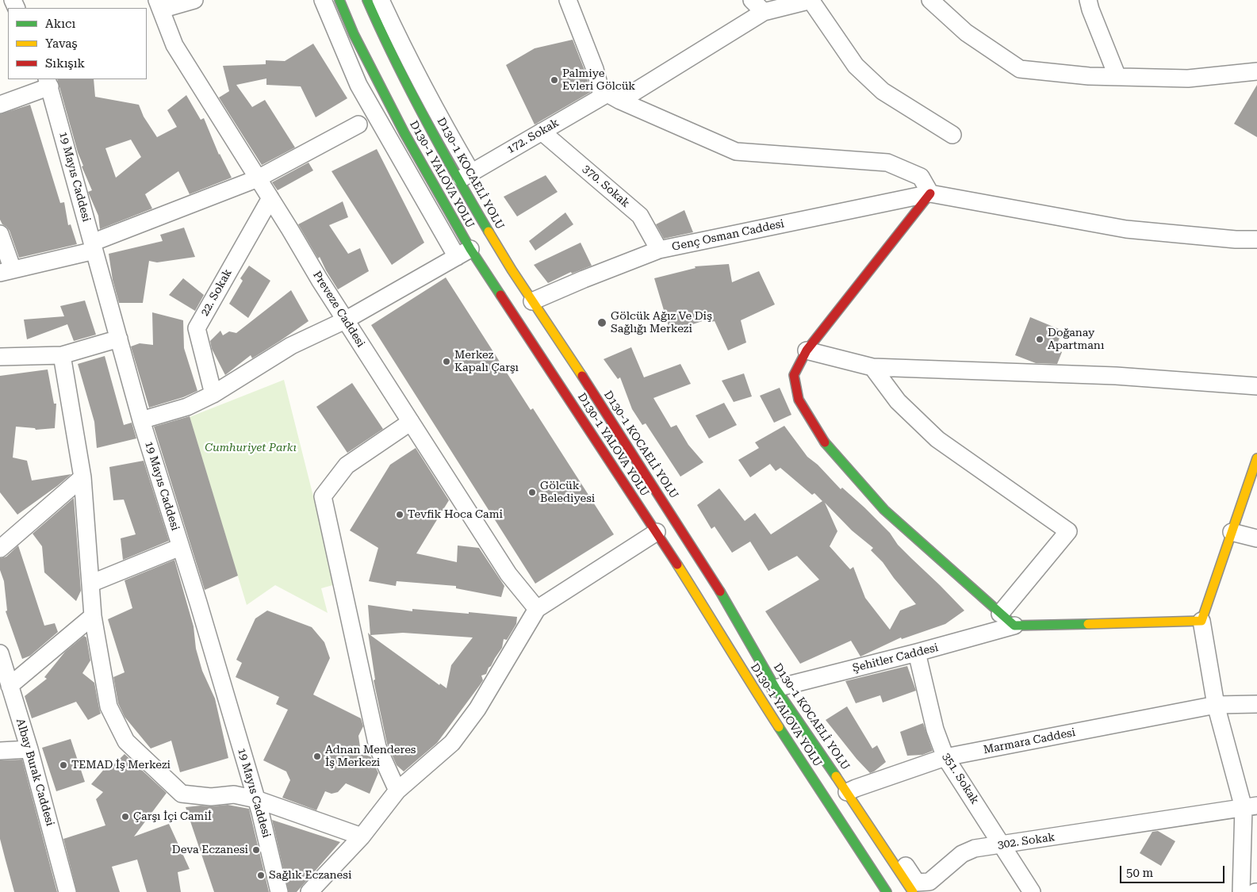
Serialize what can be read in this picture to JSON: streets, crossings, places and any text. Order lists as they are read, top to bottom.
{
  "streets": {
    "main road": ["D130-1 KOCAELİ YOLU", "D130-1 YALOVA YOLU"],
    "street": [
      "172. Sokak",
      "19 Mayıs Caddesi",
      "370. Sokak",
      "Genç Osman Caddesi",
      "22. Sokak",
      "Preveze Caddesi",
      "Şehitler Caddesi",
      "Marmara Caddesi",
      "Albay Burak Caddesi",
      "351. Sokak",
      "302. Sokak"
    ]
  },
  "crossings": [
    ["172. Sokak", "D130-1 KOCAELİ YOLU"],
    ["172. Sokak", "370. Sokak"],
    ["D130-1 KOCAELİ YOLU", "Genç Osman Caddesi"],
    ["D130-1 KOCAELİ YOLU", "Şehitler Caddesi"],
    ["D130-1 KOCAELİ YOLU", "Marmara Caddesi"],
    ["D130-1 KOCAELİ YOLU", "302. Sokak"],
    ["370. Sokak", "Genç Osman Caddesi"],
    ["22. Sokak", "Preveze Caddesi"],
    ["Şehitler Caddesi", "351. Sokak"],
    ["Marmara Caddesi", "351. Sokak"],
    ["Marmara Caddesi", "302. Sokak"],
    ["351. Sokak", "302. Sokak"]
  ],
  "parks": ["Cumhuriyet Parkı"],
  "places": [
    "Palmiye Evleri Gölcük",
    "Gölcük Ağız Ve Diş Sağlığı Merkezi",
    "Doğanay Apartmanı",
    "Merkez Kapalı Çarşı",
    "Gölcük Belediyesi",
    "Tevfik Hoca Cami",
    "Adnan Menderes İş Merkezi",
    "TEMAD İş Merkezi",
    "Çarşı İçi Camiİ",
    "Deva Eczanesi",
    "Sağlık Eczanesi"
  ],
  "legend": ["Akıcı", "Yavaş", "Sıkışık"],
  "scale_bar": "50 m"
}
